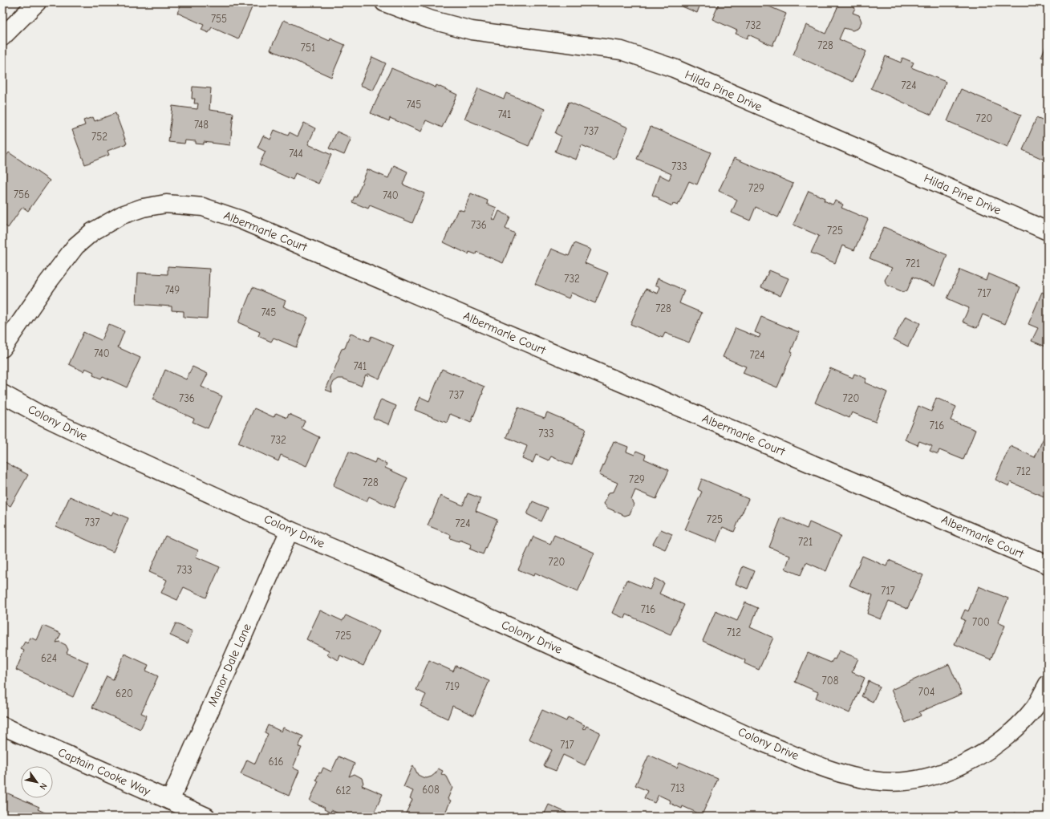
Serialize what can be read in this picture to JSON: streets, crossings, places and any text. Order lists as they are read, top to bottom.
{
  "streets": {
    "street": [
      "Hilda Pine Drive",
      "Albermarle Court",
      "Colony Drive",
      "Manor Dale Lane",
      "Captain Cooke Way"
    ]
  },
  "crossings": [
    ["Colony Drive", "Manor Dale Lane"],
    ["Manor Dale Lane", "Captain Cooke Way"]
  ],
  "house_numbers": [
    "755",
    "732",
    "728",
    "751",
    "724",
    "745",
    "741",
    "720",
    "748",
    "737",
    "752",
    "744",
    "733",
    "729",
    "756",
    "740",
    "736",
    "725",
    "721",
    "732",
    "749",
    "717",
    "728",
    "745",
    "740",
    "724",
    "741",
    "737",
    "736",
    "720",
    "716",
    "733",
    "732",
    "712",
    "729",
    "728",
    "725",
    "737",
    "724",
    "721",
    "720",
    "733",
    "717",
    "716",
    "700",
    "712",
    "725",
    "624",
    "708",
    "719",
    "704",
    "620",
    "717",
    "616",
    "713",
    "608",
    "612"
  ],
  "north": "bottom right"
}
